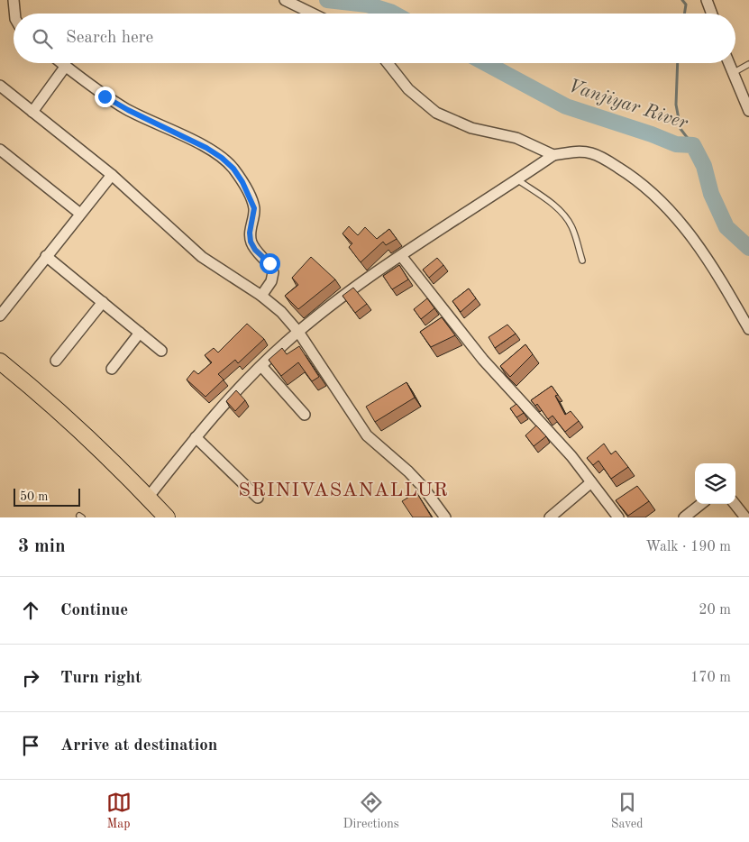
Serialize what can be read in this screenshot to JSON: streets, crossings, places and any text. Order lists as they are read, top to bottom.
{
  "districts": ["SRINIVASANALLUR"],
  "water": ["Vanjiyar River"],
  "scale_bar": "50 m",
  "page": {
    "search": "Search here",
    "scale": "50 m",
    "heading": ["3 min", "Walk · 190 m"],
    "list": [
      ["Continue", "20 m"],
      ["Turn right", "170 m"],
      "Arrive at destination"
    ],
    "nav": ["Map", "Directions", "Saved"]
  }
}
